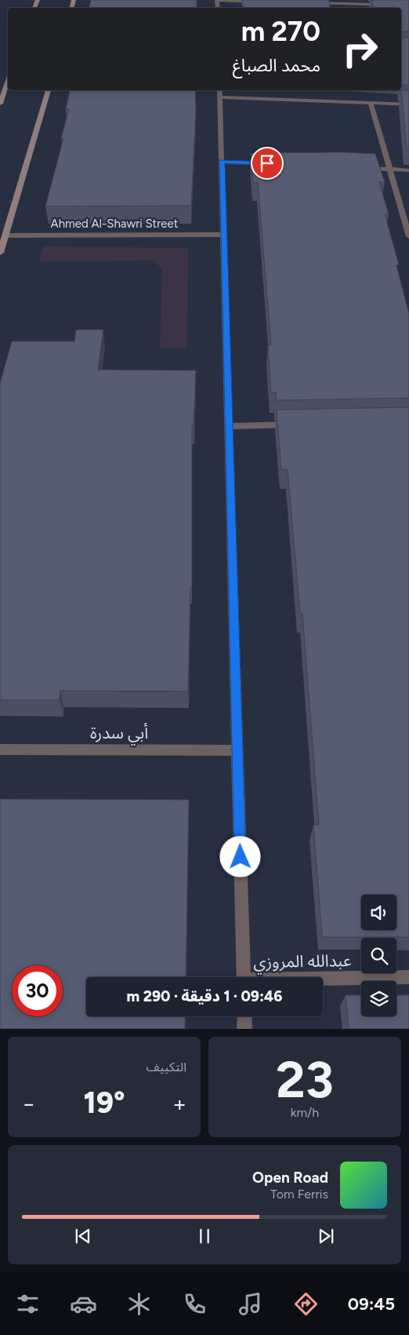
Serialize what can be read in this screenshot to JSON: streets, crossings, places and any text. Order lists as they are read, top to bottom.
{
  "streets": {
    "street": ["Ahmed Al-Shawri Street", "أبي سدرة", "عبدالله المروزي"]
  },
  "page": {
    "turn": ["270 m", "محمد الصباغ"],
    "limit": "30",
    "trip": "09:46 · 1 دقيقة · 290 m",
    "tile": [
      ["23", "km/h"],
      "التكييف"
    ],
    "heat": ["−", "19°", "+"],
    "song": ["Open Road", "Tom Ferris"],
    "tabs": "09:45"
  }
}
